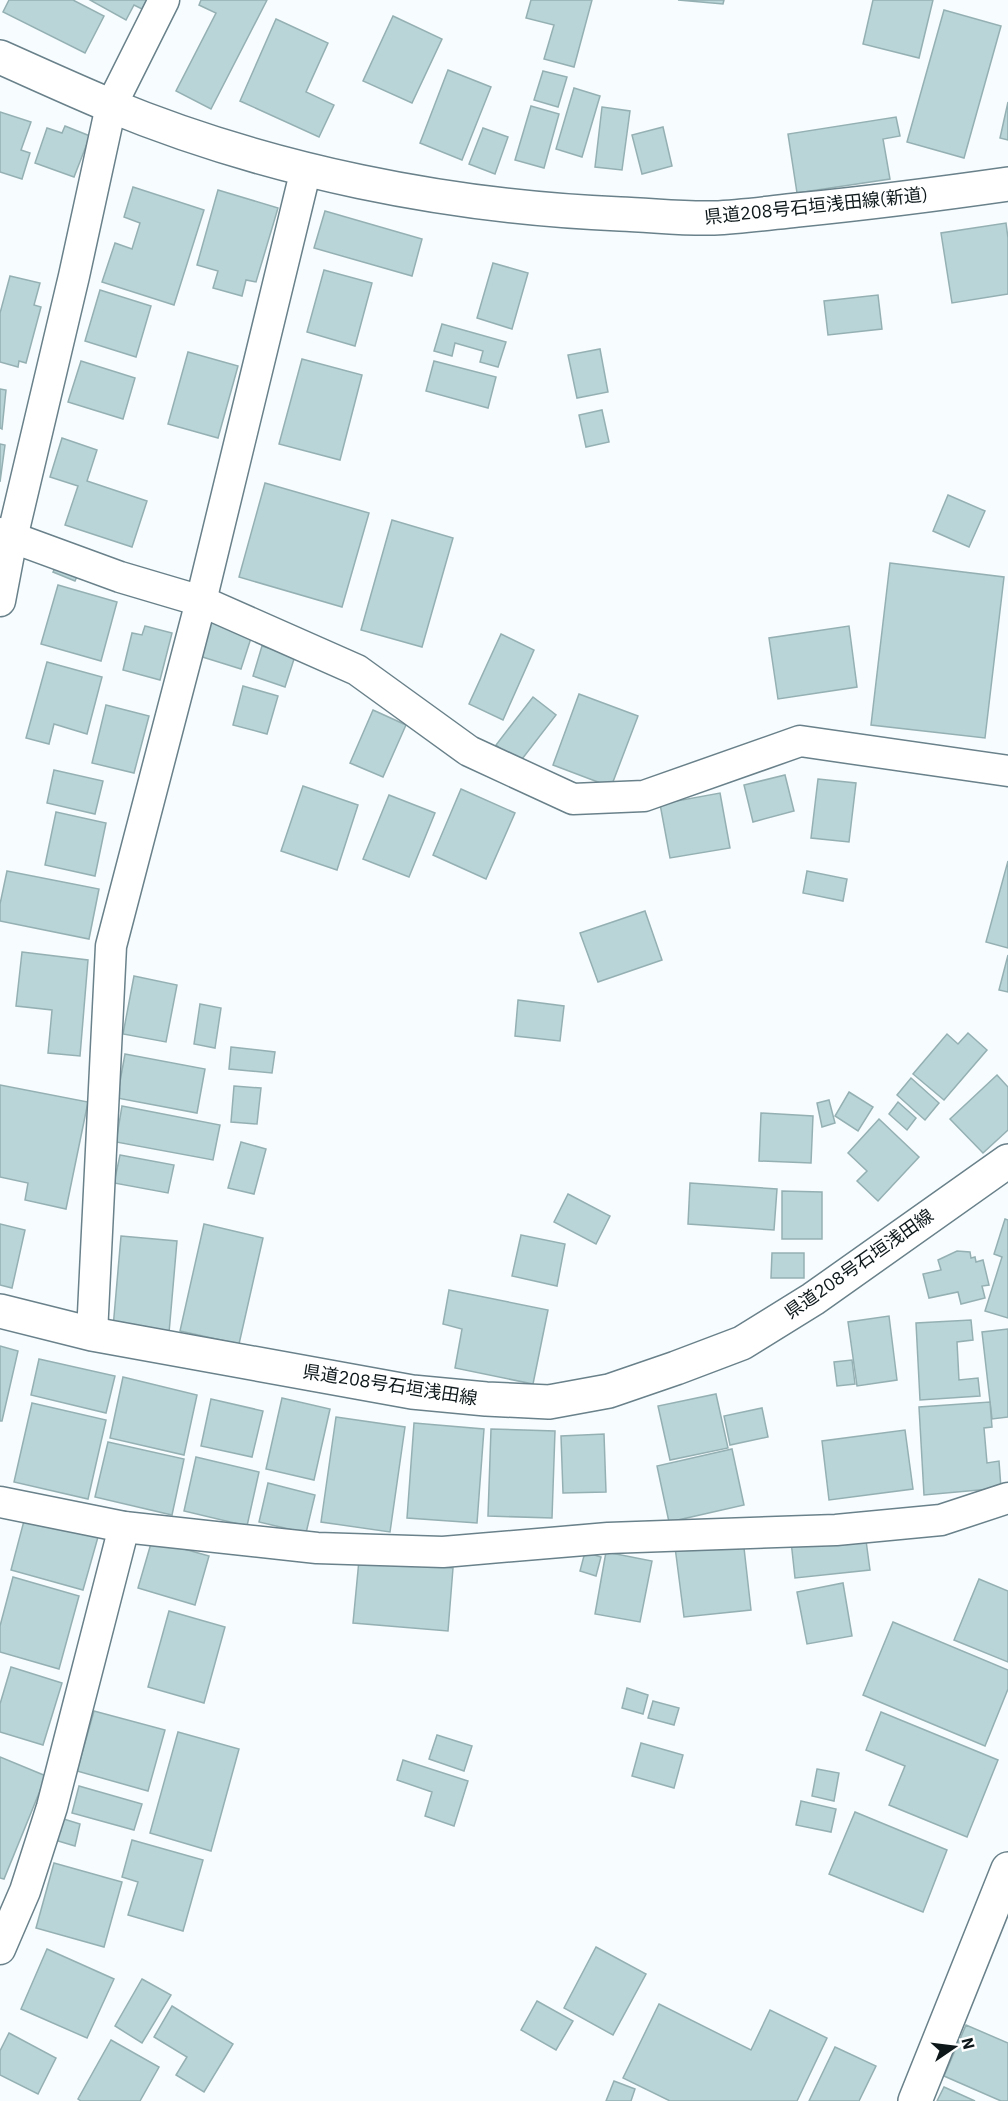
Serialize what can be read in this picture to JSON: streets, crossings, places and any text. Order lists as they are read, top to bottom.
{
  "streets": {
    "main road": ["県道208号石垣浅田線(新道)", "県道208号石垣浅田線"]
  },
  "north": "right"
}
